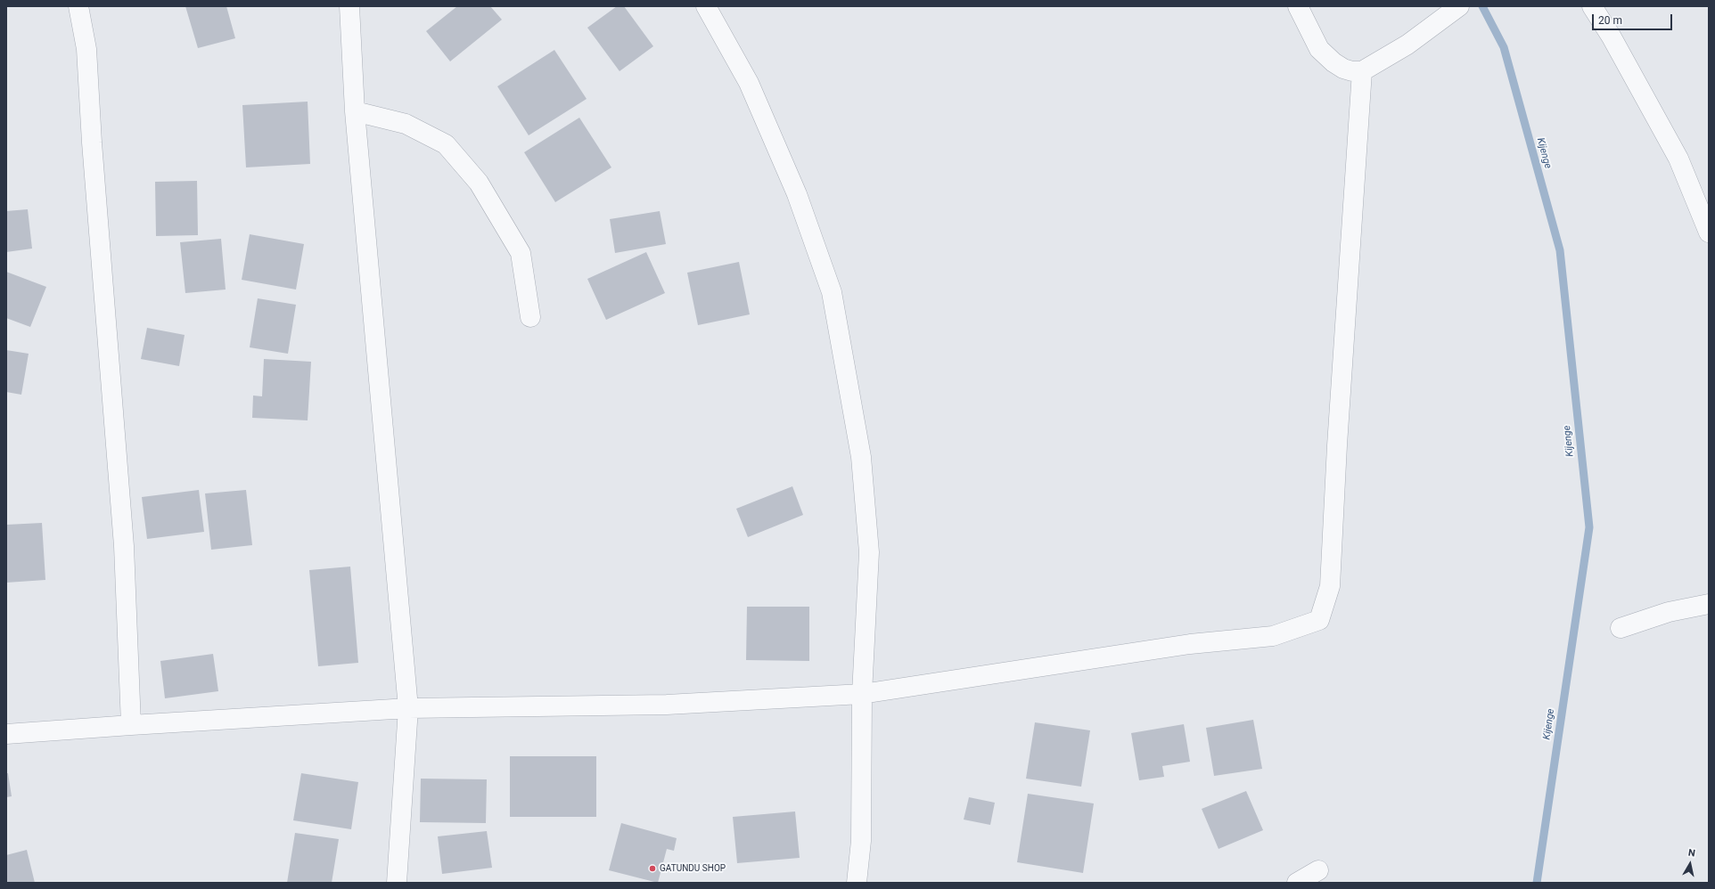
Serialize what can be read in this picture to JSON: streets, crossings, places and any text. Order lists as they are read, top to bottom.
{
  "water": ["Kijenge"],
  "places": ["GATUNDU SHOP"],
  "scale_bar": "20 m",
  "north": "top"
}
